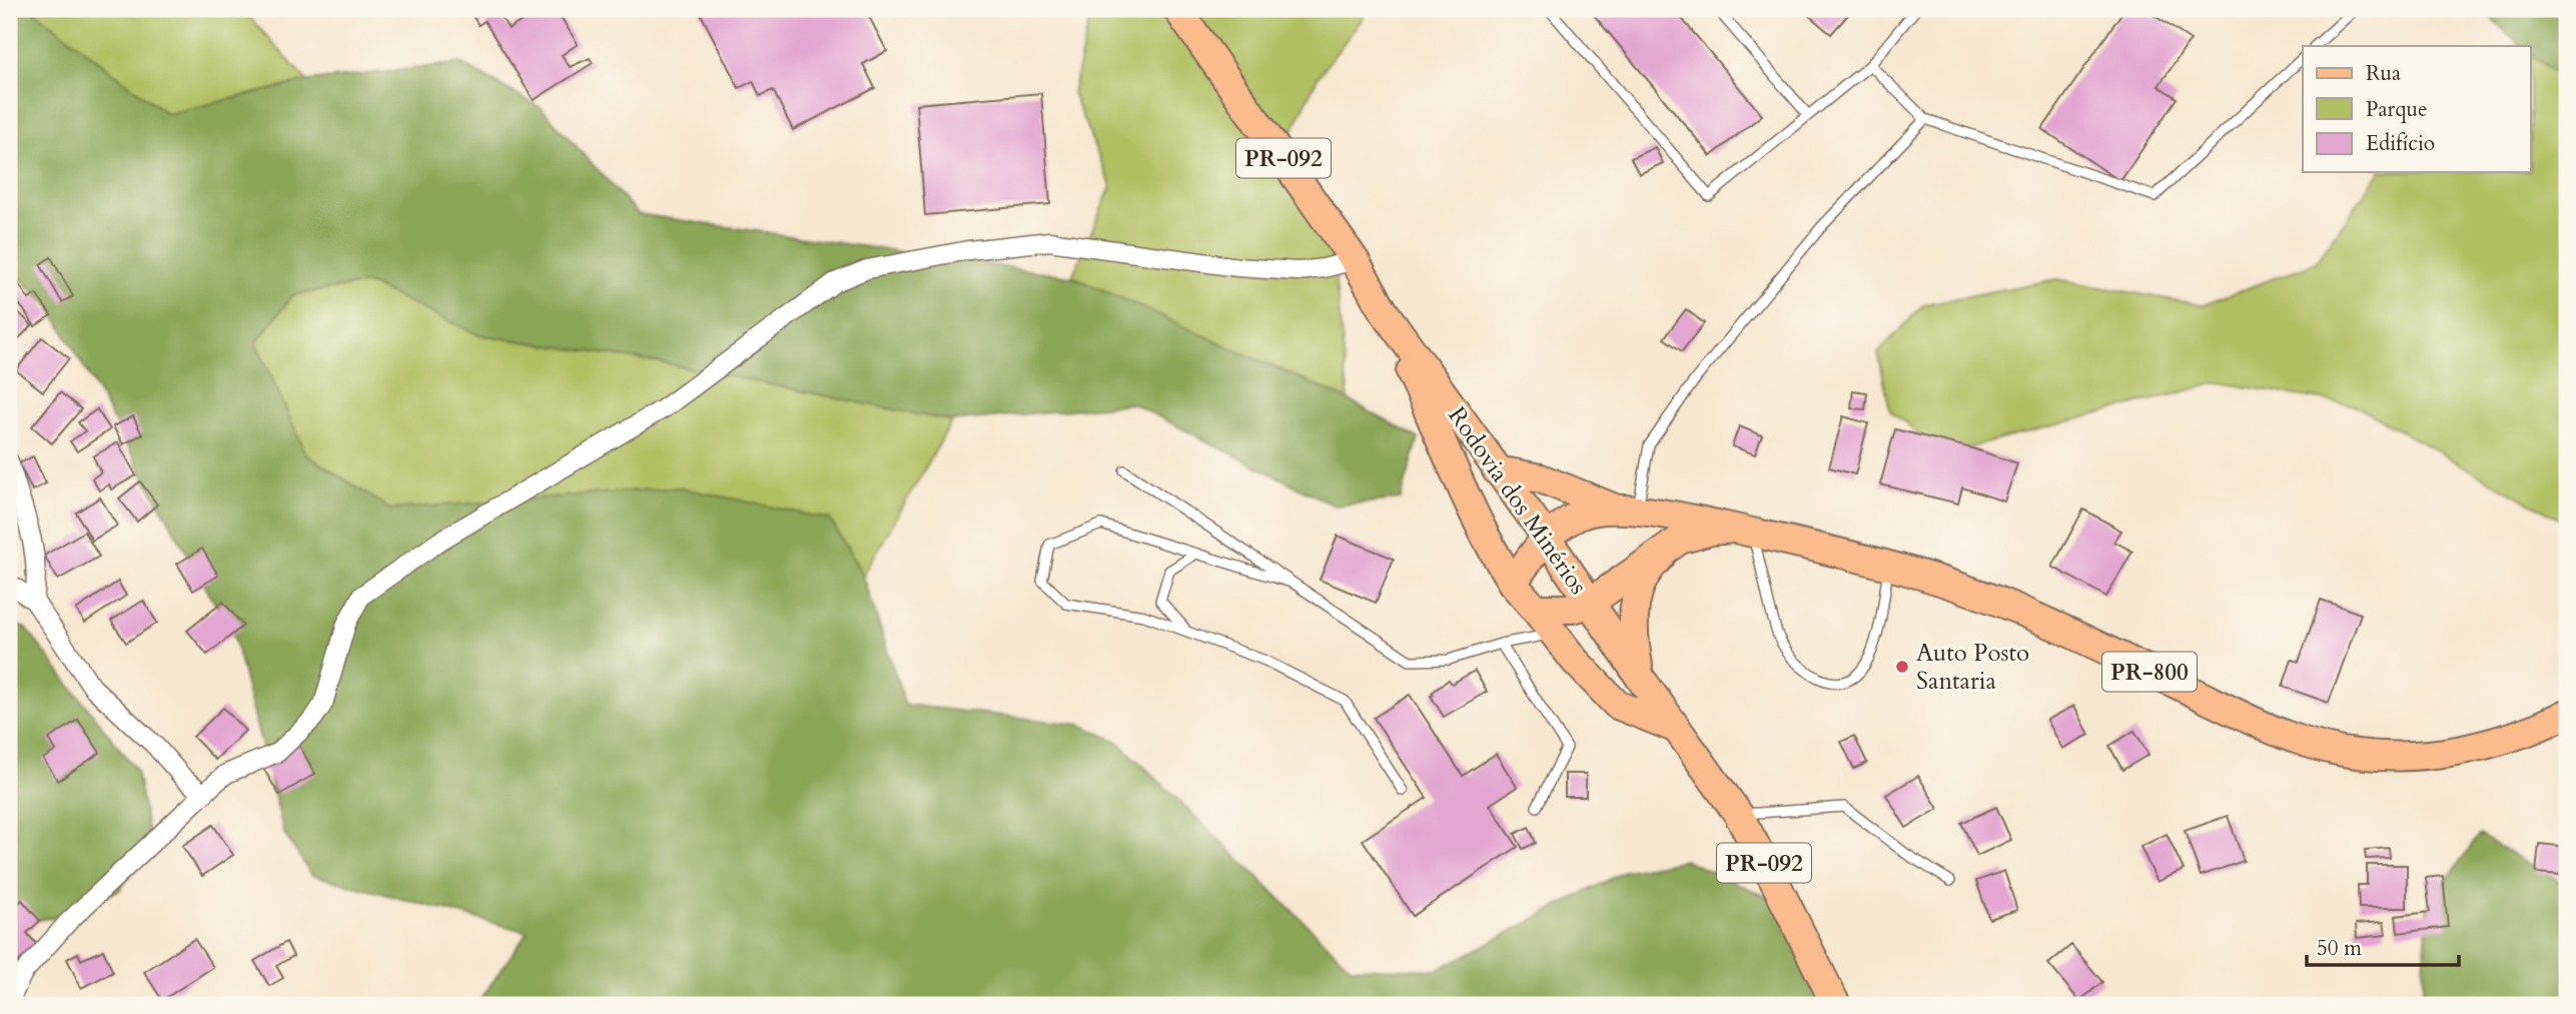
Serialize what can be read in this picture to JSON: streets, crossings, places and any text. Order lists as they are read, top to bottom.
{
  "streets": {
    "main road": ["PR-092", "Rodovia dos Minérios", "PR-800"]
  },
  "crossings": [
    ["Rodovia dos Minérios", "PR-800"]
  ],
  "places": ["Auto Posto Santaria"],
  "legend": ["Rua", "Parque", "Edifício"],
  "scale_bar": "50 m"
}
